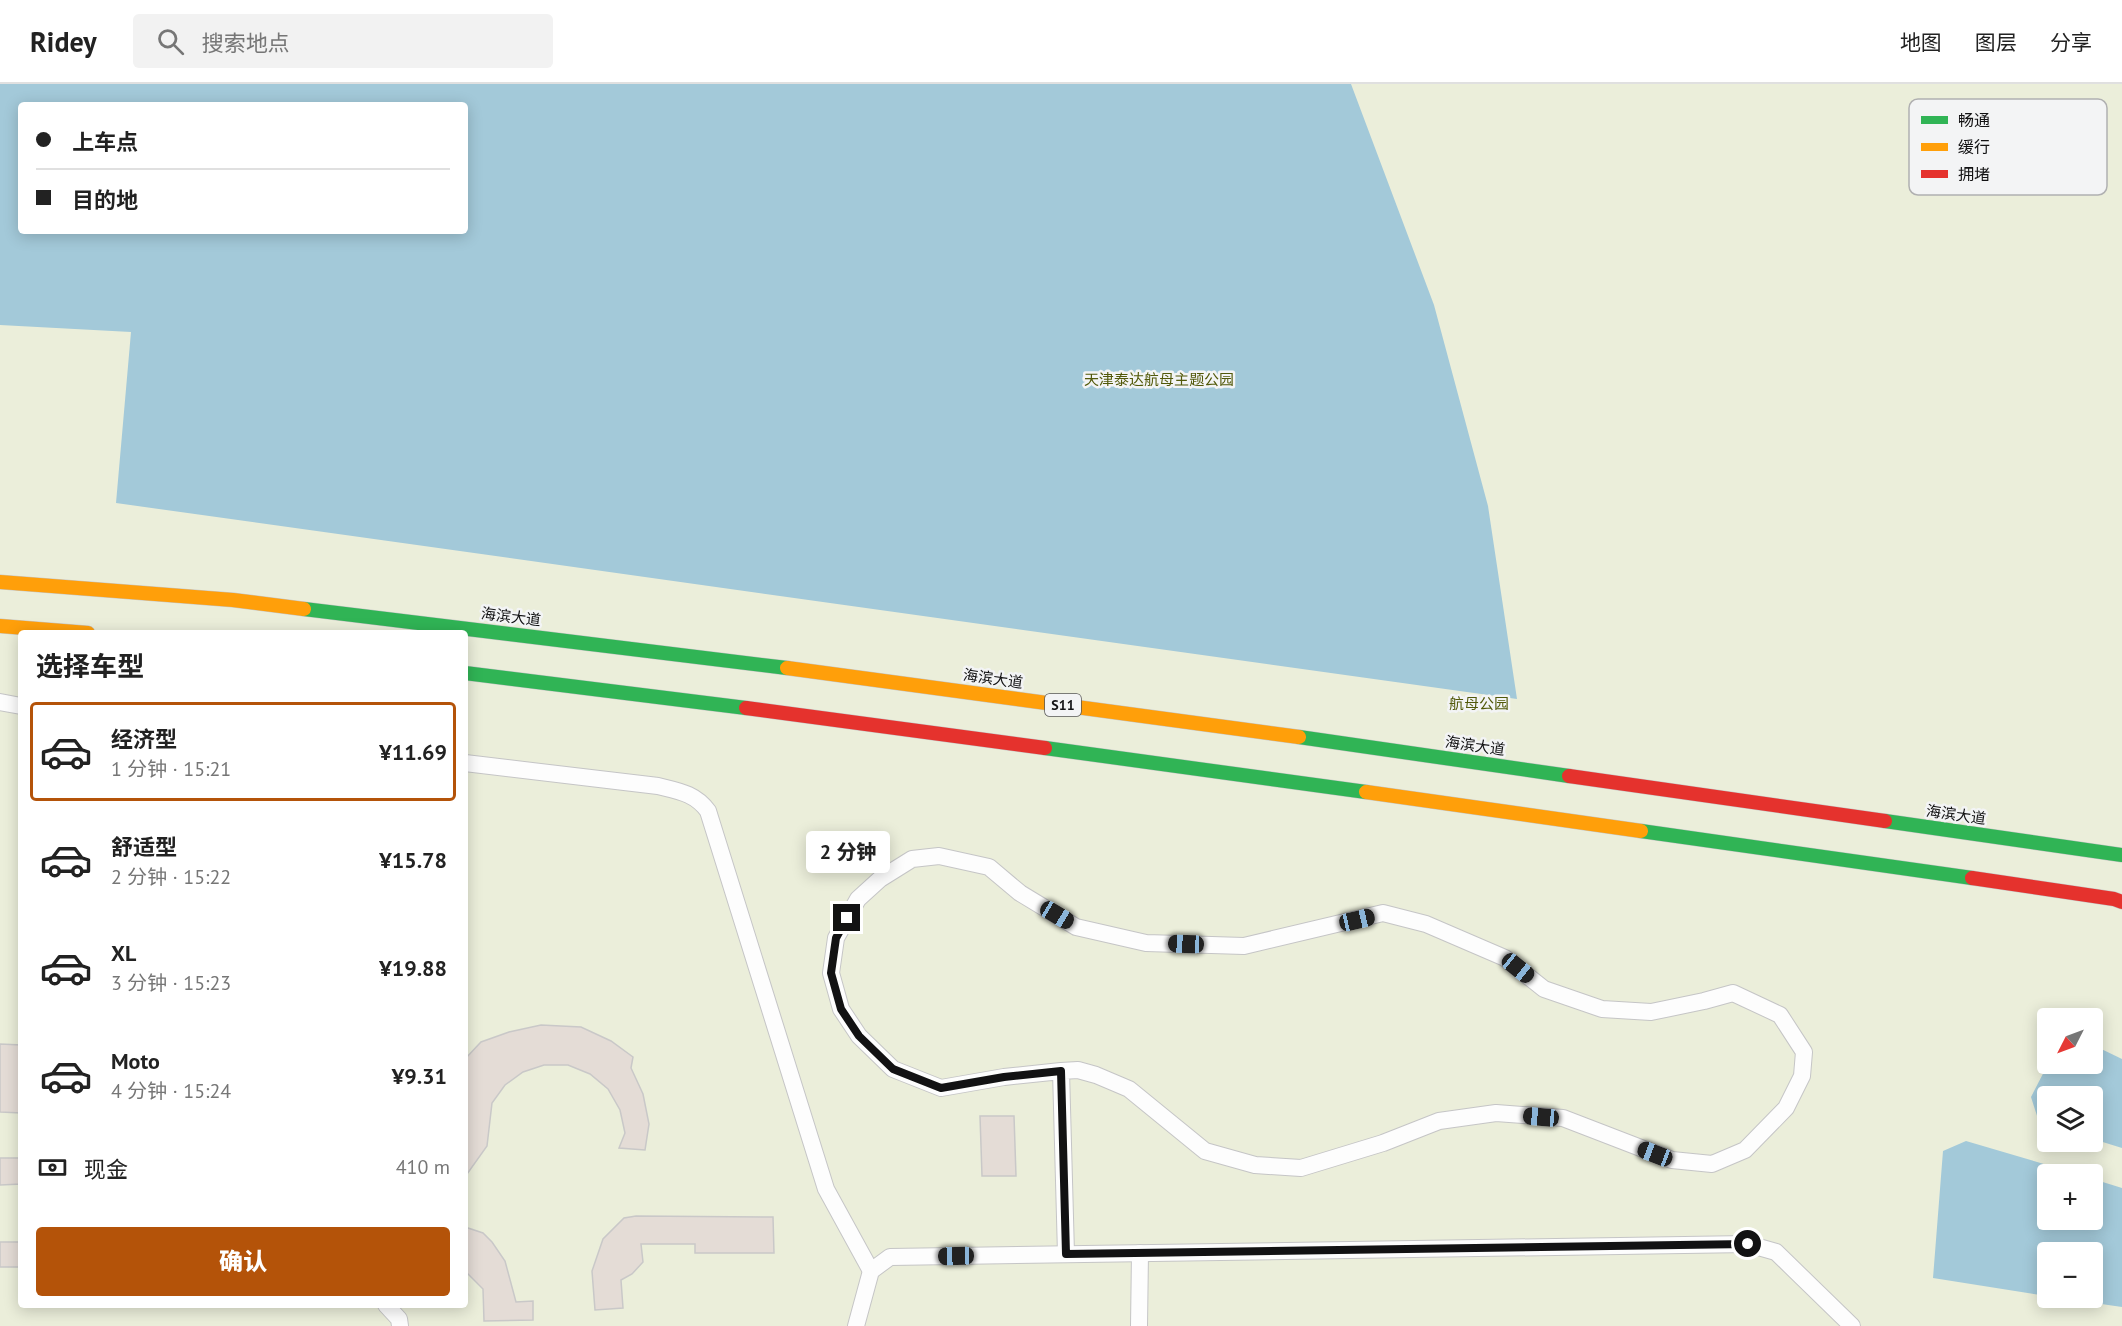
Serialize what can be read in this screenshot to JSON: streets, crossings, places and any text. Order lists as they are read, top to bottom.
{
  "streets": {
    "highway": ["海滨大道", "S11"]
  },
  "parks": ["天津泰达航母主题公园", "航母公园"],
  "legend": ["畅通", "缓行", "拥堵"],
  "north": "bottom left",
  "page": {
    "header": "Ridey",
    "search": "搜索地点",
    "nav": ["地图", "图层", "分享"],
    "banner": ["上车点", "目的地"],
    "heading": "选择车型",
    "list": [
      {
        "name": "经济型",
        "note": "1 分钟 · 15:21",
        "value": "¥11.69"
      },
      {
        "name": "舒适型",
        "note": "2 分钟 · 15:22",
        "value": "¥15.78"
      },
      {
        "name": "XL",
        "note": "3 分钟 · 15:23",
        "value": "¥19.88"
      },
      {
        "name": "Moto",
        "note": "4 分钟 · 15:24",
        "value": "¥9.31"
      }
    ],
    "bubble": "2 分钟",
    "map_buttons": ["+", "−"],
    "pay": ["现金", "410 m"],
    "buttons": "确认"
  }
}
